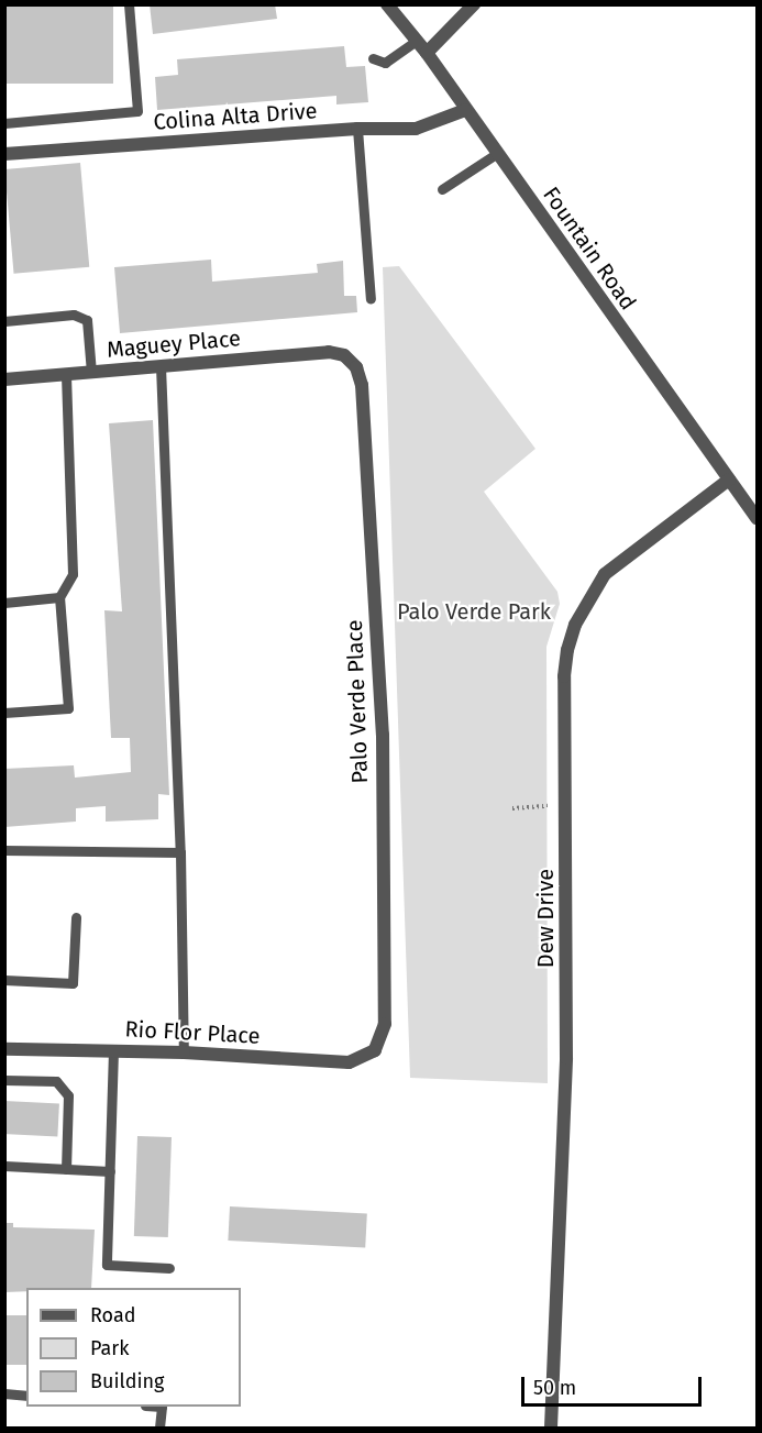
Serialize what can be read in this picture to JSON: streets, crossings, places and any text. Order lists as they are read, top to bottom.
{
  "streets": {
    "street": [
      "Colina Alta Drive",
      "Fountain Road",
      "Maguey Place",
      "Palo Verde Place",
      "Dew Drive",
      "Rio Flor Place"
    ]
  },
  "crossings": [
    ["Colina Alta Drive", "Fountain Road"],
    ["Fountain Road", "Dew Drive"],
    ["Maguey Place", "Palo Verde Place"],
    ["Palo Verde Place", "Rio Flor Place"]
  ],
  "parks": ["Palo Verde Park"],
  "legend": ["Road", "Park", "Building"],
  "scale_bar": "50 m"
}
